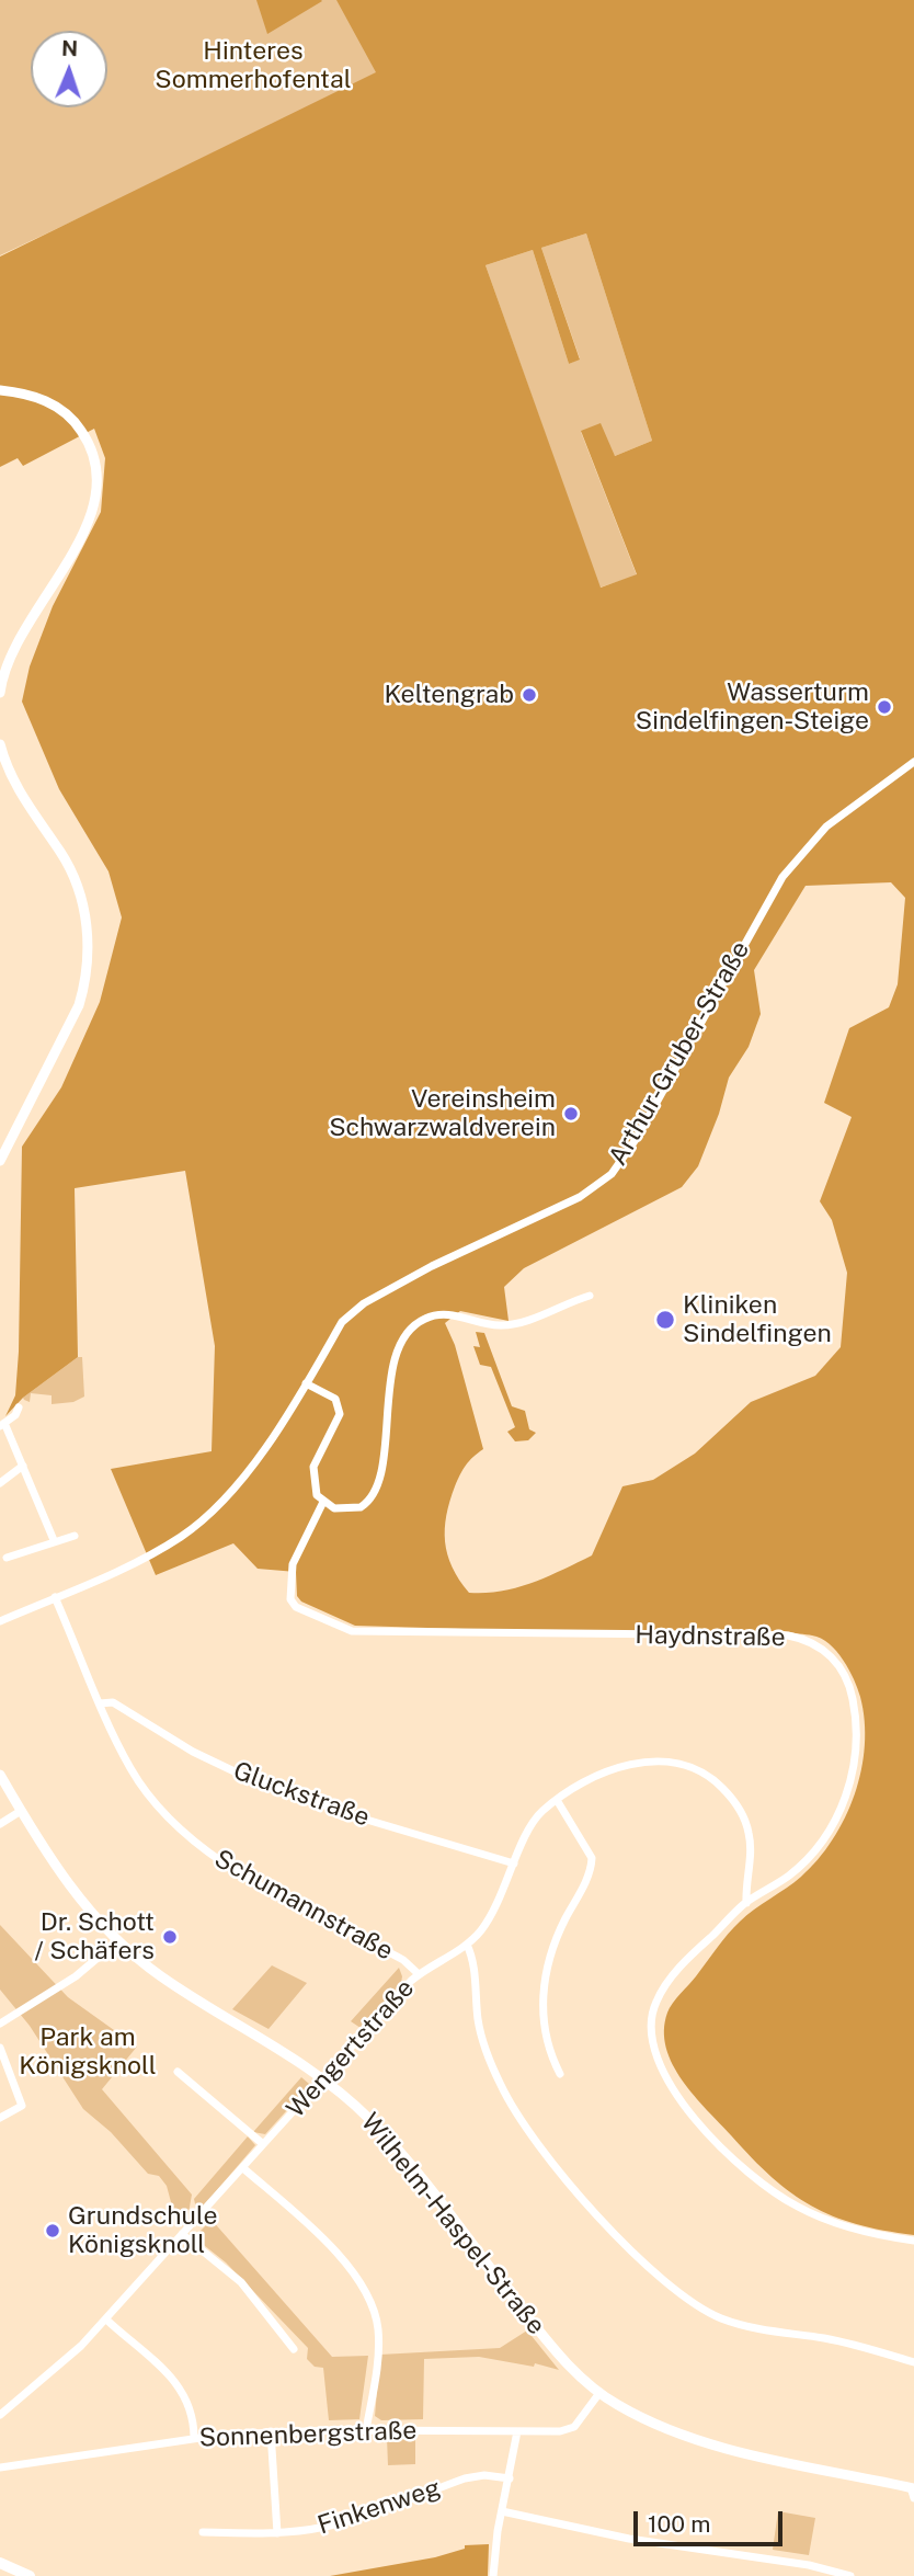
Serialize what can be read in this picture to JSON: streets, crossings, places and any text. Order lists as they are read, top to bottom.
{
  "streets": {
    "street": [
      "Arthur-Gruber-Straße",
      "Haydnstraße",
      "Gluckstraße",
      "Schumannstraße",
      "Wengertstraße",
      "Wilhelm-Haspel-Straße",
      "Sonnenbergstraße",
      "Finkenweg"
    ]
  },
  "crossings": [
    ["Arthur-Gruber-Straße", "Schumannstraße"],
    ["Haydnstraße", "Wengertstraße"],
    ["Gluckstraße", "Schumannstraße"],
    ["Gluckstraße", "Wengertstraße"],
    ["Schumannstraße", "Wengertstraße"],
    ["Wengertstraße", "Wilhelm-Haspel-Straße"],
    ["Wilhelm-Haspel-Straße", "Sonnenbergstraße"]
  ],
  "parks": ["Hinteres Sommerhofental", "Park am Königsknoll"],
  "places": [
    "Keltengrab",
    "Wasserturm Sindelfingen-Steige",
    "Vereinsheim Schwarzwaldverein",
    "Kliniken Sindelfingen",
    "Dr. Schott / Schäfers",
    "Grundschule Königsknoll"
  ],
  "scale_bar": "100 m",
  "north": "top"
}
